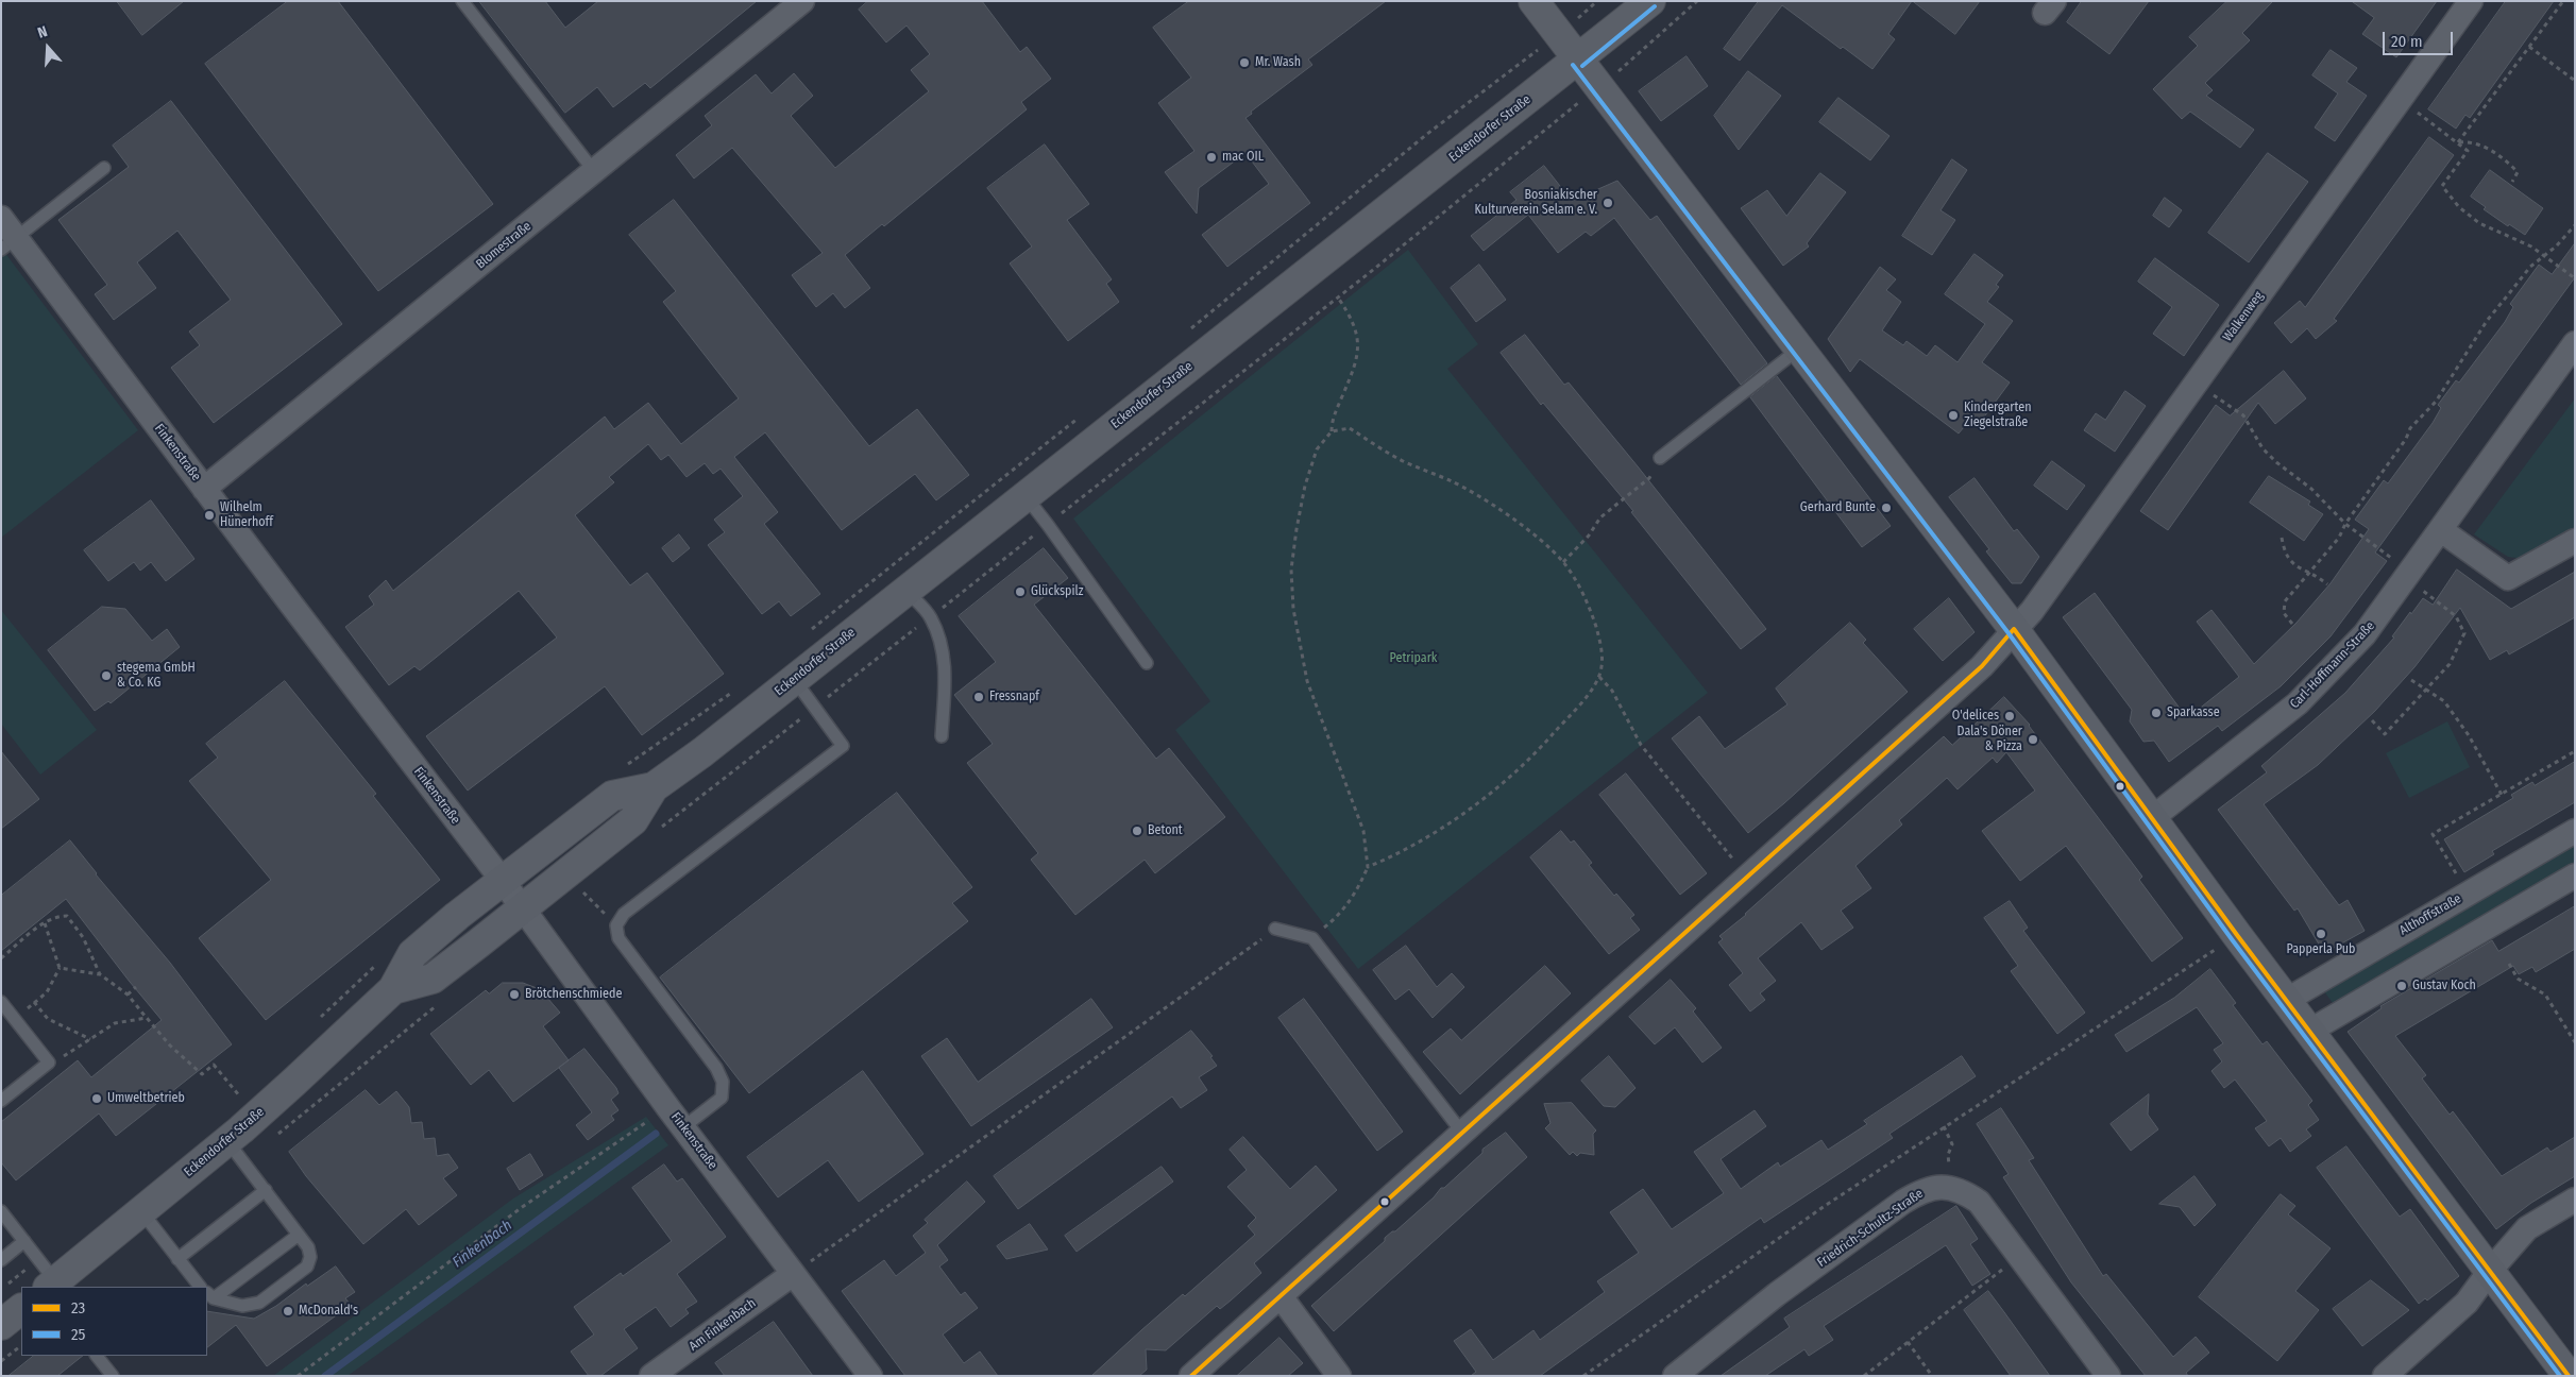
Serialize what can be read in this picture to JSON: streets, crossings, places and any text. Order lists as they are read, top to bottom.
{
  "streets": {
    "street": [
      "Eckendorfer Straße",
      "Blomestraße",
      "Walkenweg",
      "Finkenstraße",
      "Carl-Hoffmann-Straße",
      "Althoffstraße",
      "Friedrich-Schultz-Straße",
      "Am Finkenbach"
    ]
  },
  "crossings": [
    ["Eckendorfer Straße", "Finkenstraße"],
    ["Blomestraße", "Finkenstraße"],
    ["Finkenstraße", "Am Finkenbach"]
  ],
  "water": ["Finkenbach"],
  "parks": ["Petripark"],
  "places": [
    "Mr. Wash",
    "mac OIL",
    "Bosniakischer Kulturverein Selam e. V.",
    "Kindergarten Ziegelstraße",
    "Gerhard Bunte",
    "Wilhelm Hünerhoff",
    "Glückspilz",
    "stegema GmbH & Co. KG",
    "Fressnapf",
    "Sparkasse",
    "O'delices",
    "Dala's Döner & Pizza",
    "Betont",
    "Papperla Pub",
    "Gustav Koch",
    "Brötchenschmiede",
    "Umweltbetrieb",
    "McDonald's"
  ],
  "lines": ["transit line 25", "transit line 23"],
  "legend": ["23", "25"],
  "scale_bar": "20 m",
  "north": "top"
}
